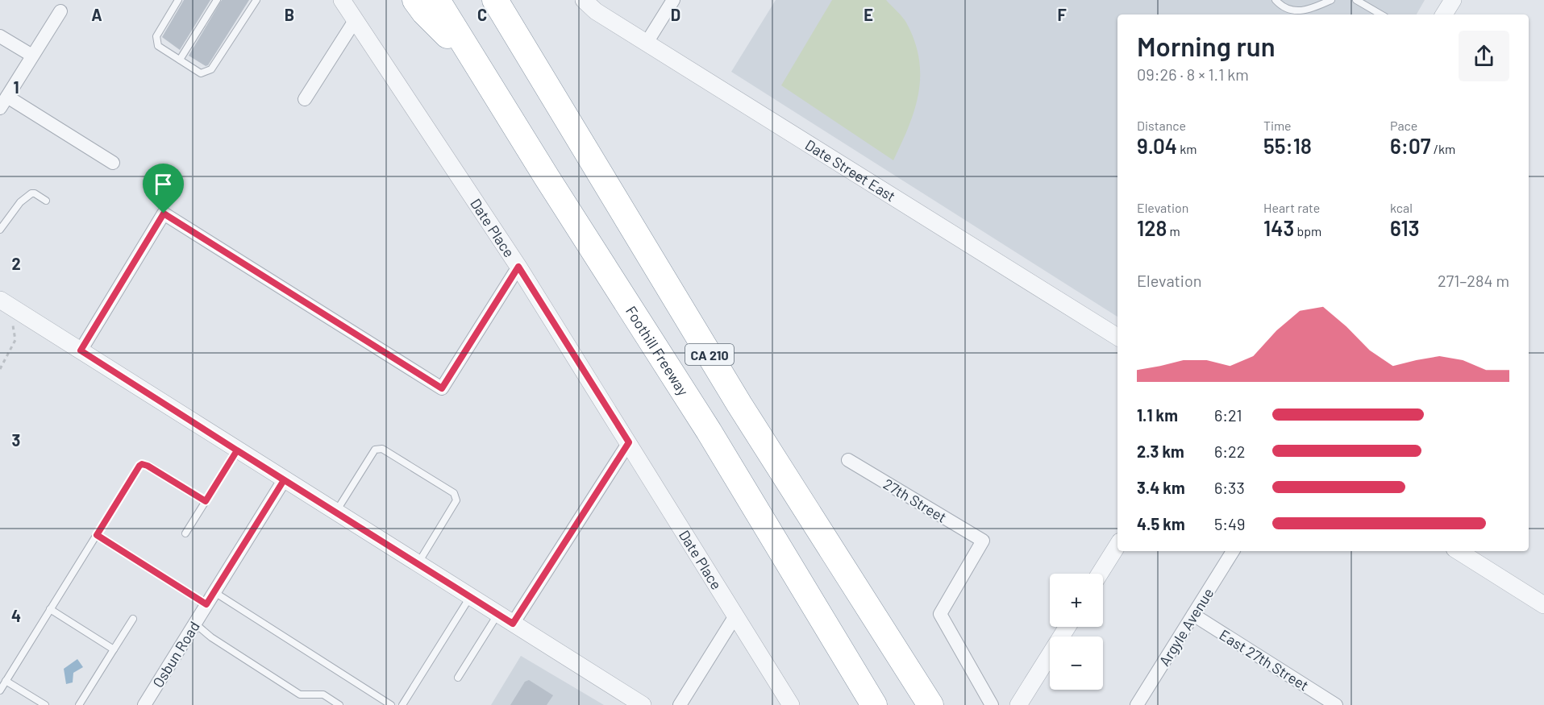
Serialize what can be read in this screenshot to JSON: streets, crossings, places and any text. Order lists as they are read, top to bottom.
{
  "streets": {
    "highway": ["Foothill Freeway", "CA 210"],
    "street": [
      "Date Street East",
      "Date Place",
      "27th Street",
      "Argyle Avenue",
      "Osbun Road",
      "East 27th Street"
    ]
  },
  "crossings": [
    ["Argyle Avenue", "East 27th Street"]
  ],
  "page": {
    "heading": ["Morning run", "09:26 · 8 × 1.1 km"],
    "stats": [
      ["Distance", "9.04 km"],
      ["Time", "55:18"],
      ["Pace", "6:07 /km"],
      ["Elevation", "128 m"],
      ["Heart rate", "143 bpm"],
      ["kcal", "613"]
    ],
    "chart": ["Elevation", "271–284 m"],
    "list": [
      {
        "name": "1.1 km",
        "note": "6:21"
      },
      {
        "name": "2.3 km",
        "note": "6:22"
      },
      {
        "name": "3.4 km",
        "note": "6:33"
      },
      {
        "name": "4.5 km",
        "note": "5:49"
      }
    ],
    "map_buttons": ["+", "−"]
  },
  "grid": {
    "columns": [
      "A",
      "B",
      "C",
      "D",
      "E",
      "F"
    ],
    "rows": [
      "1",
      "2",
      "3",
      "4"
    ]
  }
}
